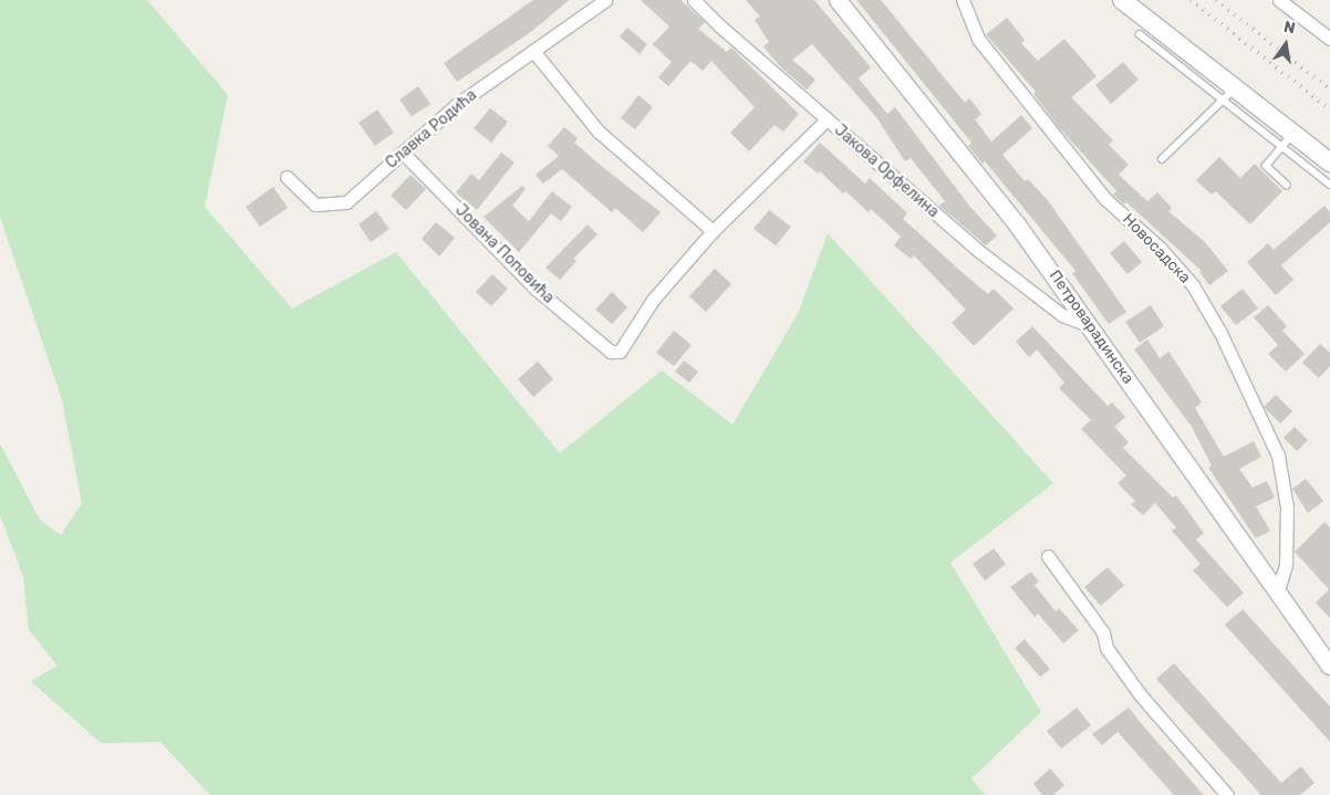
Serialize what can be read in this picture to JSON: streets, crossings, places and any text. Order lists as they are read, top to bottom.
{
  "streets": {
    "street": [
      "Славка Родића",
      "Јакова Орфелина",
      "Новосадска",
      "Јована Поповића",
      "Петроварадинска"
    ]
  },
  "crossings": [
    ["Славка Родића", "Јована Поповића"],
    ["Јакова Орфелина", "Петроварадинска"],
    ["Новосадска", "Петроварадинска"]
  ],
  "north": "top"
}
